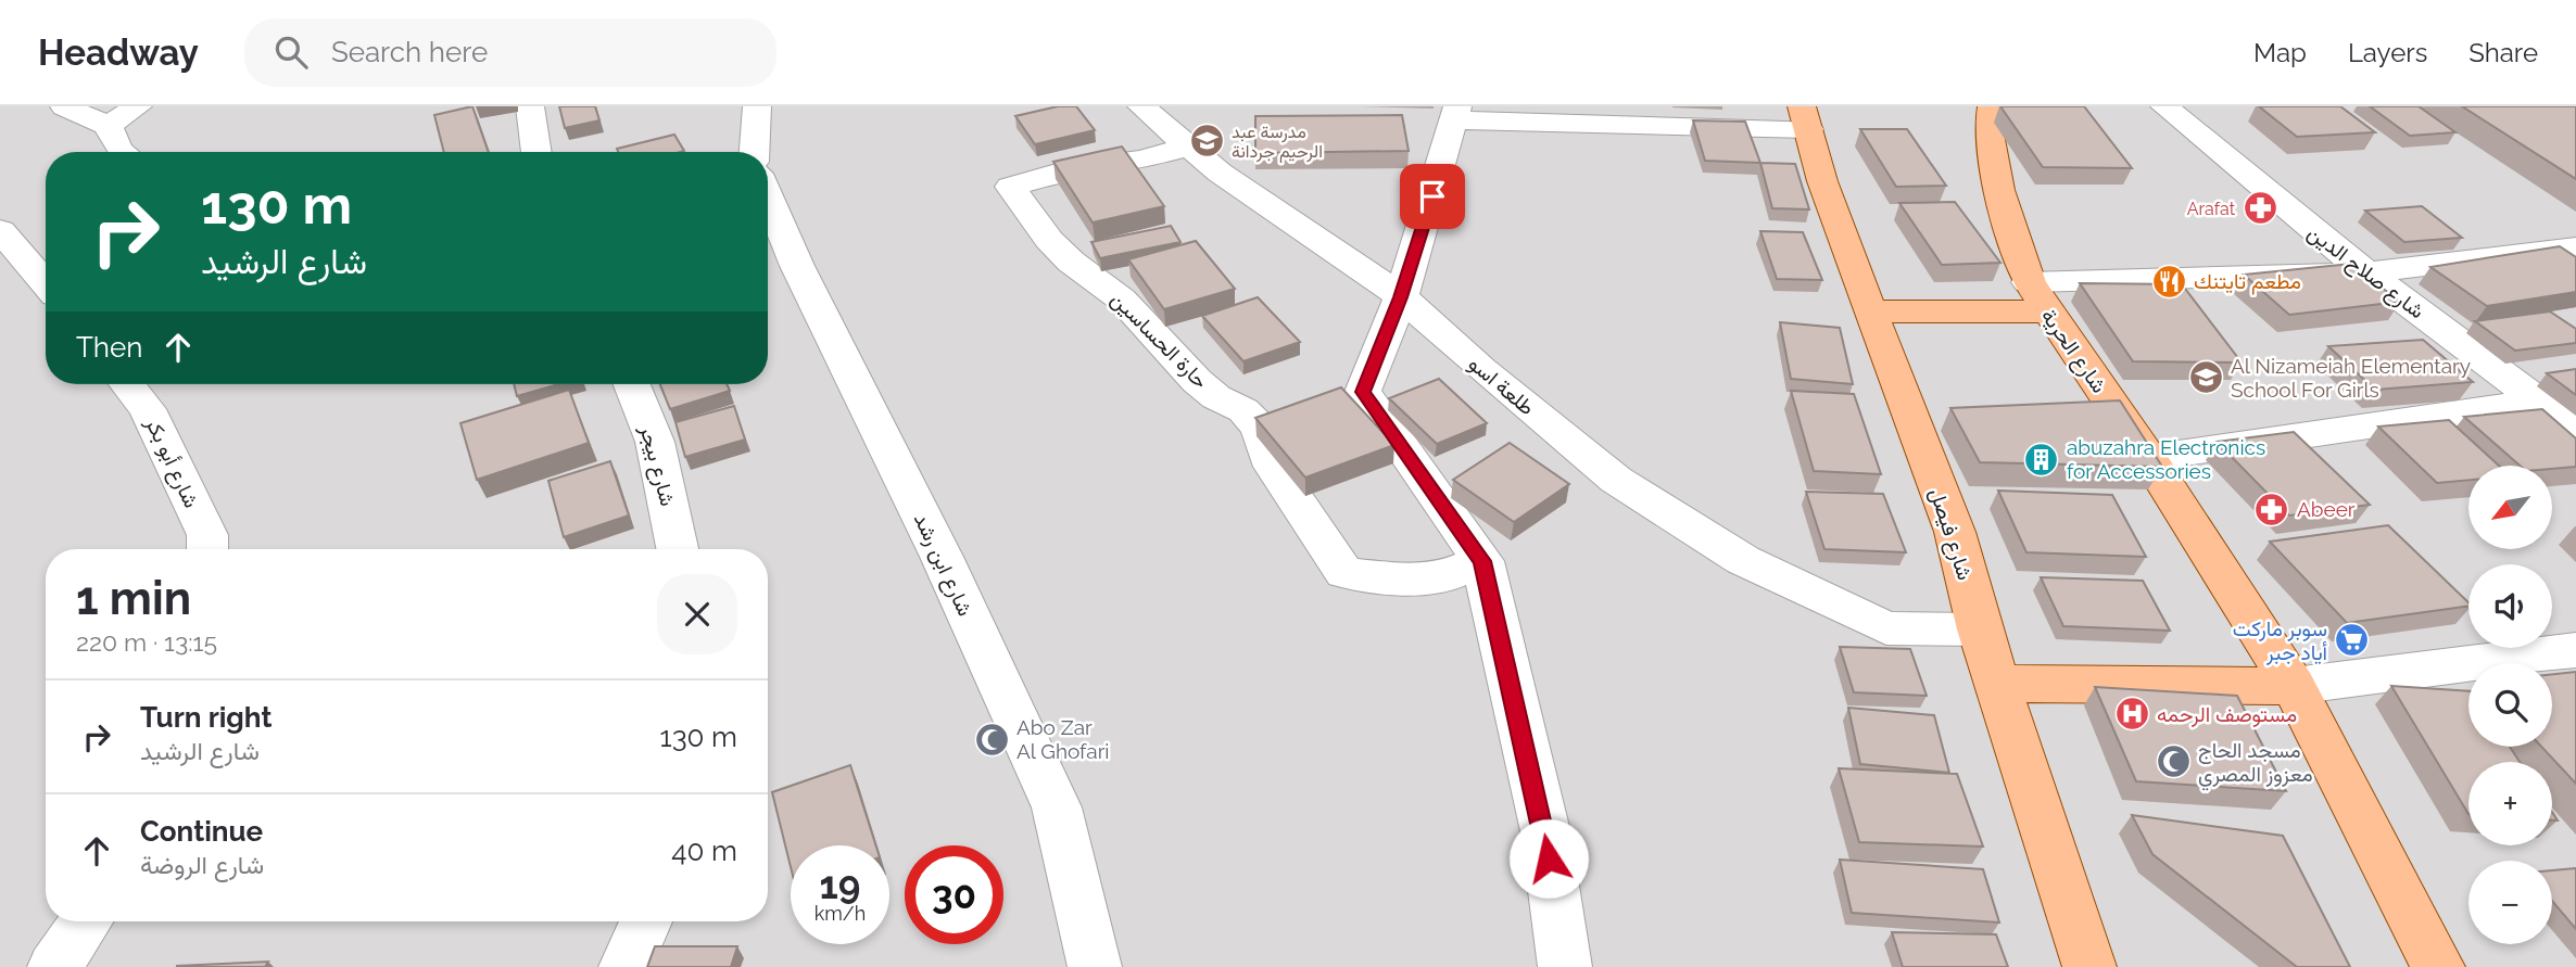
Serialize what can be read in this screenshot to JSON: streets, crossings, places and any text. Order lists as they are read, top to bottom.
{
  "streets": {
    "main road": ["شارع الحرية", "شارع فيصل"],
    "street": [
      "شارع صلاح الدين",
      "حارة الحساسين",
      "طلعة اسو",
      "شارع أبو بكر",
      "شارع بيجر",
      "شارع ابن رشد"
    ]
  },
  "crossings": [
    ["حارة الحساسين", "طلعة اسو"],
    ["طلعة اسو", "شارع فيصل"]
  ],
  "places": {
    "school or university": ["مدرسة عبد الرحيم جردانة", "Al Nizameiah Elementary School For Girls"],
    "pharmacy": ["Arafat", "Abeer"],
    "restaurant": ["مطعم تايتنك"],
    "building": ["abuzahra Electronics for Accessories"],
    "supermarket": ["سوبر ماركت أياد جبر"],
    "hospital": ["مستوصف الرحمه"],
    "mosque": ["Abo Zar Al Ghofari", "مسجد الحاج معزوز المصري"]
  },
  "north": "bottom left",
  "page": {
    "header": "Headway",
    "search": "Search here",
    "nav": ["Map", "Layers", "Share"],
    "turn": ["130 m", "شارع الرشيد"],
    "then": "Then",
    "map_buttons": ["+", "−"],
    "heading": ["1 min", "220 m · 13:15"],
    "list": [
      {
        "name": "Turn right",
        "note": "شارع الرشيد",
        "value": "130 m"
      },
      {
        "name": "Continue",
        "note": "شارع الروضة",
        "value": "40 m"
      }
    ],
    "speed": "19 km/h",
    "limit": "30"
  }
}
